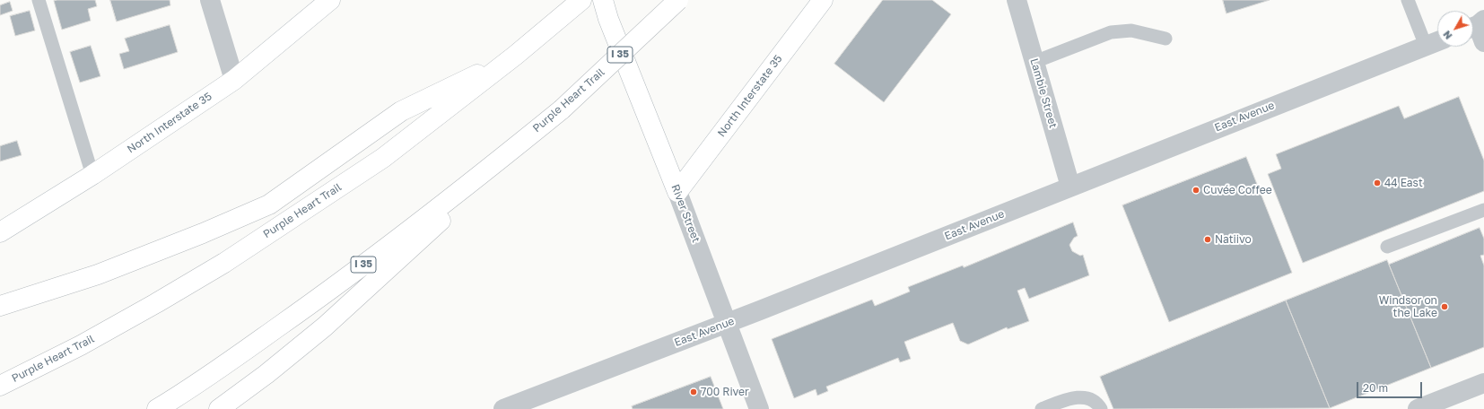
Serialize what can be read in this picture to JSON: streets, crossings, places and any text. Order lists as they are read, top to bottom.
{
  "streets": {
    "main road": [
      "I 35",
      "North Interstate 35",
      "Purple Heart Trail",
      "River Street"
    ],
    "street": ["Lambie Street", "East Avenue"]
  },
  "crossings": [
    ["Lambie Street", "East Avenue"],
    ["North Interstate 35", "River Street"],
    ["East Avenue", "River Street"]
  ],
  "places": [
    "44 East",
    "Cuvée Coffee",
    "Natiivo",
    "Windsor on the Lake",
    "700 River"
  ],
  "scale_bar": "20 m",
  "north": "bottom left"
}
